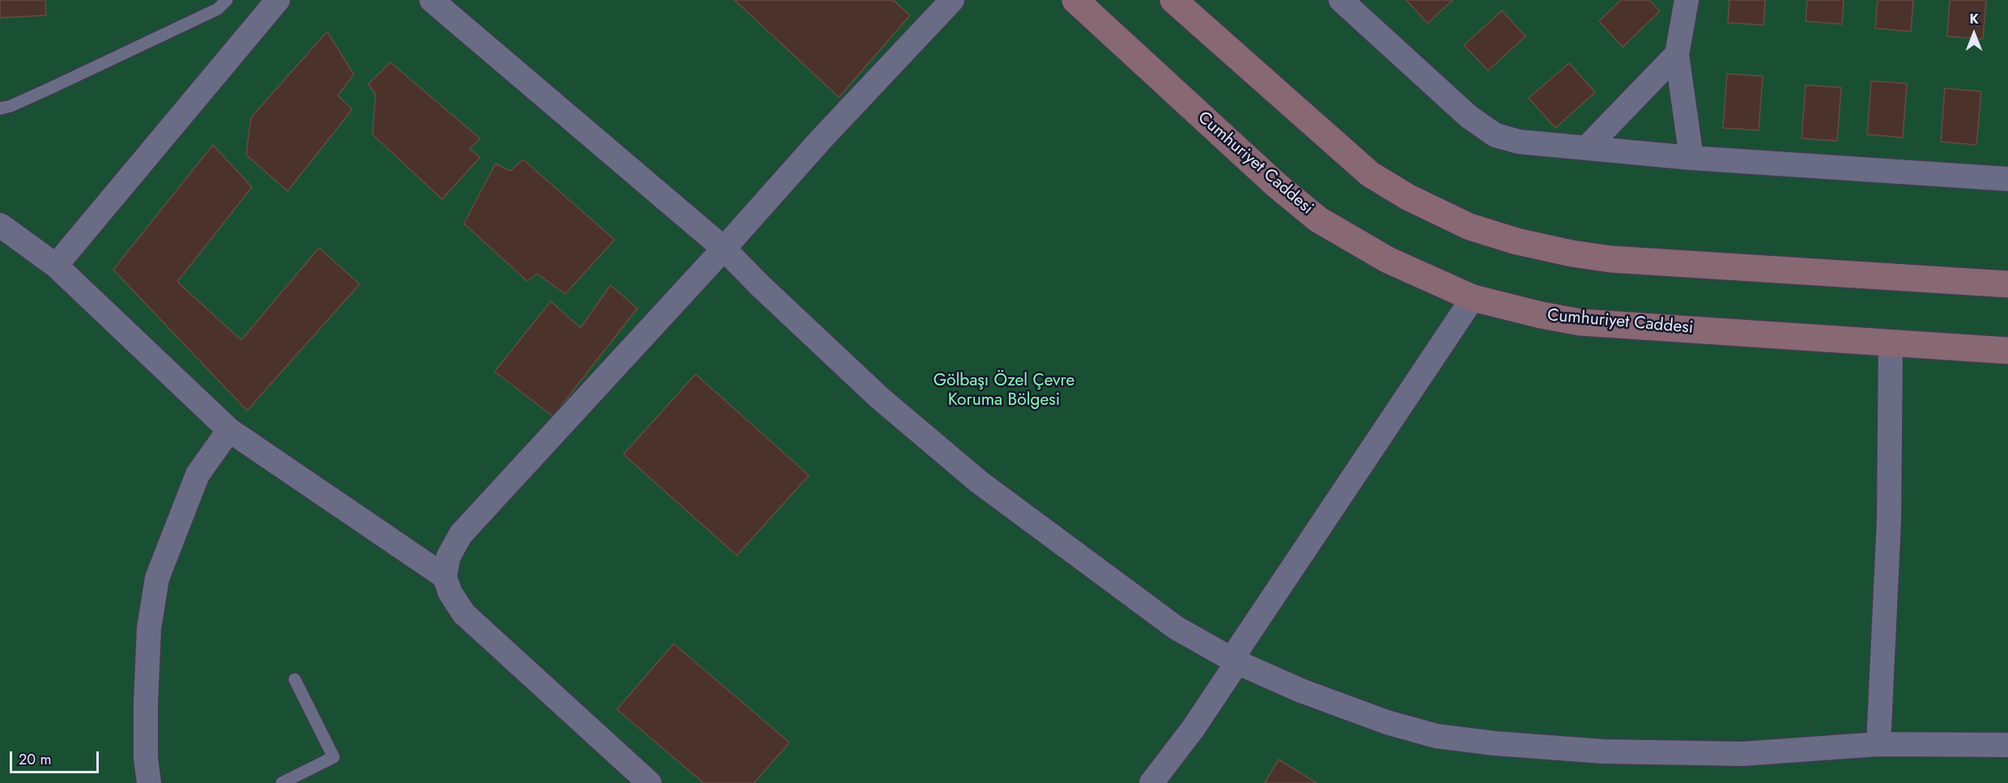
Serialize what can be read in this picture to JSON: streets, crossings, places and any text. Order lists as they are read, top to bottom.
{
  "streets": {
    "main road": ["Cumhuriyet Caddesi"]
  },
  "parks": ["Gölbaşı Özel Çevre Koruma Bölgesi"],
  "scale_bar": "20 m",
  "north": "top"
}
